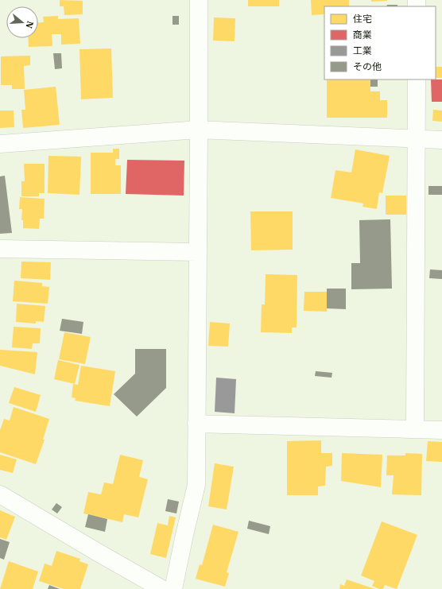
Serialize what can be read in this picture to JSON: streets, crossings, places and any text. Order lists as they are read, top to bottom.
{
  "legend": [
    "住宅",
    "商業",
    "工業",
    "その他"
  ],
  "north": "right"
}
